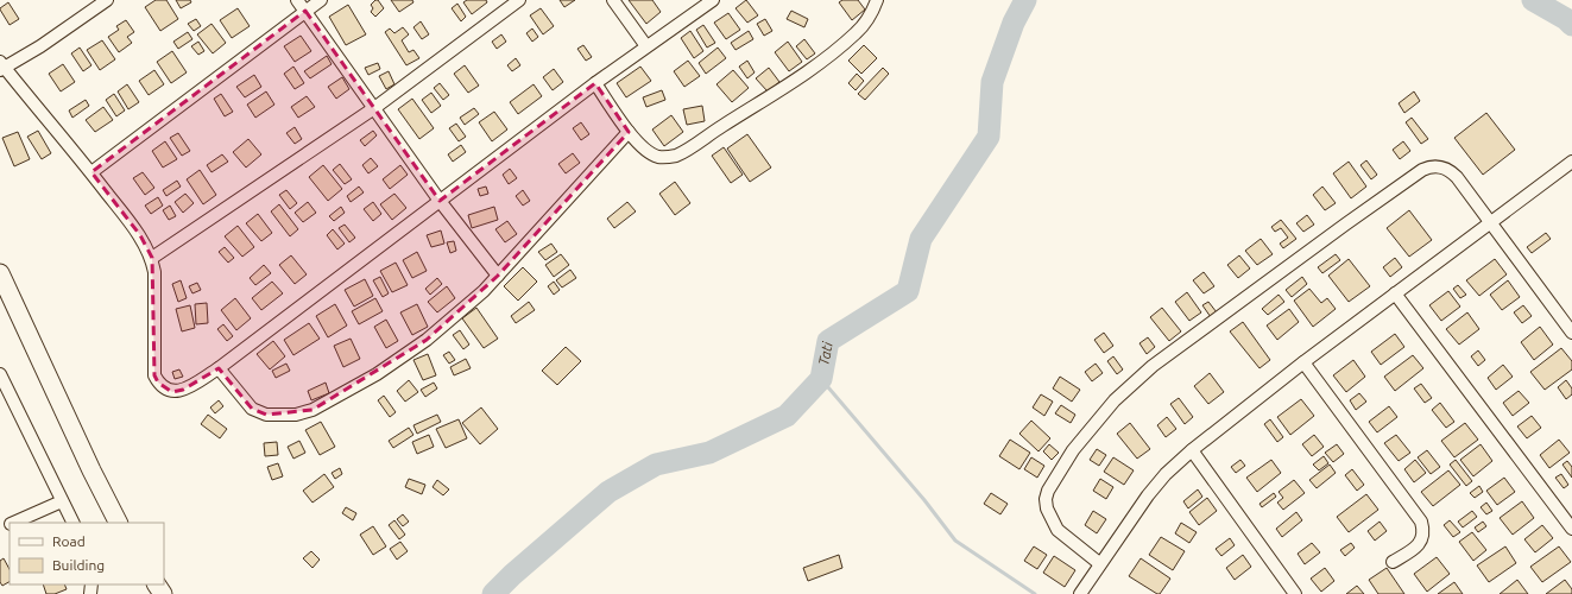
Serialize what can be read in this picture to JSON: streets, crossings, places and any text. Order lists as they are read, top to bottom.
{
  "water": ["Tati"],
  "legend": ["Road", "Building"]
}
